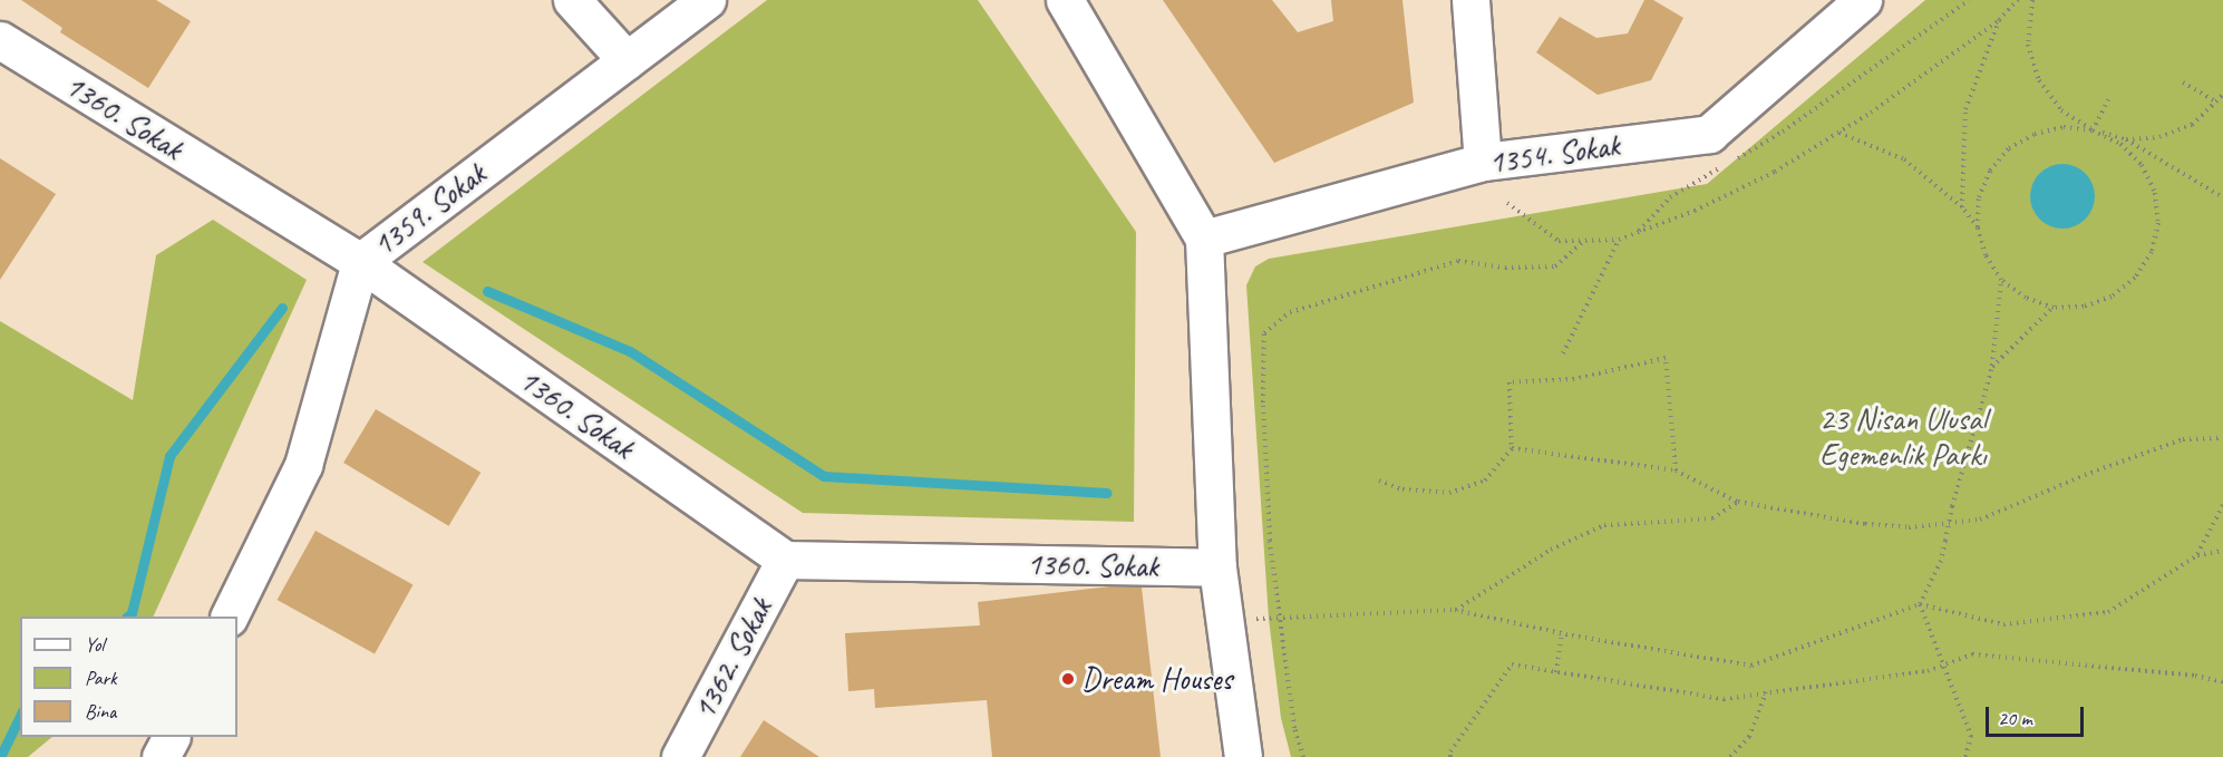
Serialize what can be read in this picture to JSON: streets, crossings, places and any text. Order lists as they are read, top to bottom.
{
  "streets": {
    "street": [
      "1360. Sokak",
      "1354. Sokak",
      "1359. Sokak",
      "1362. Sokak"
    ]
  },
  "crossings": [
    ["1360. Sokak", "1359. Sokak"],
    ["1360. Sokak", "1362. Sokak"]
  ],
  "parks": ["23 Nisan Ulusal Egemenlik Parkı"],
  "places": ["Dream Houses"],
  "legend": ["Yol", "Park", "Bina"],
  "scale_bar": "20 m"
}
